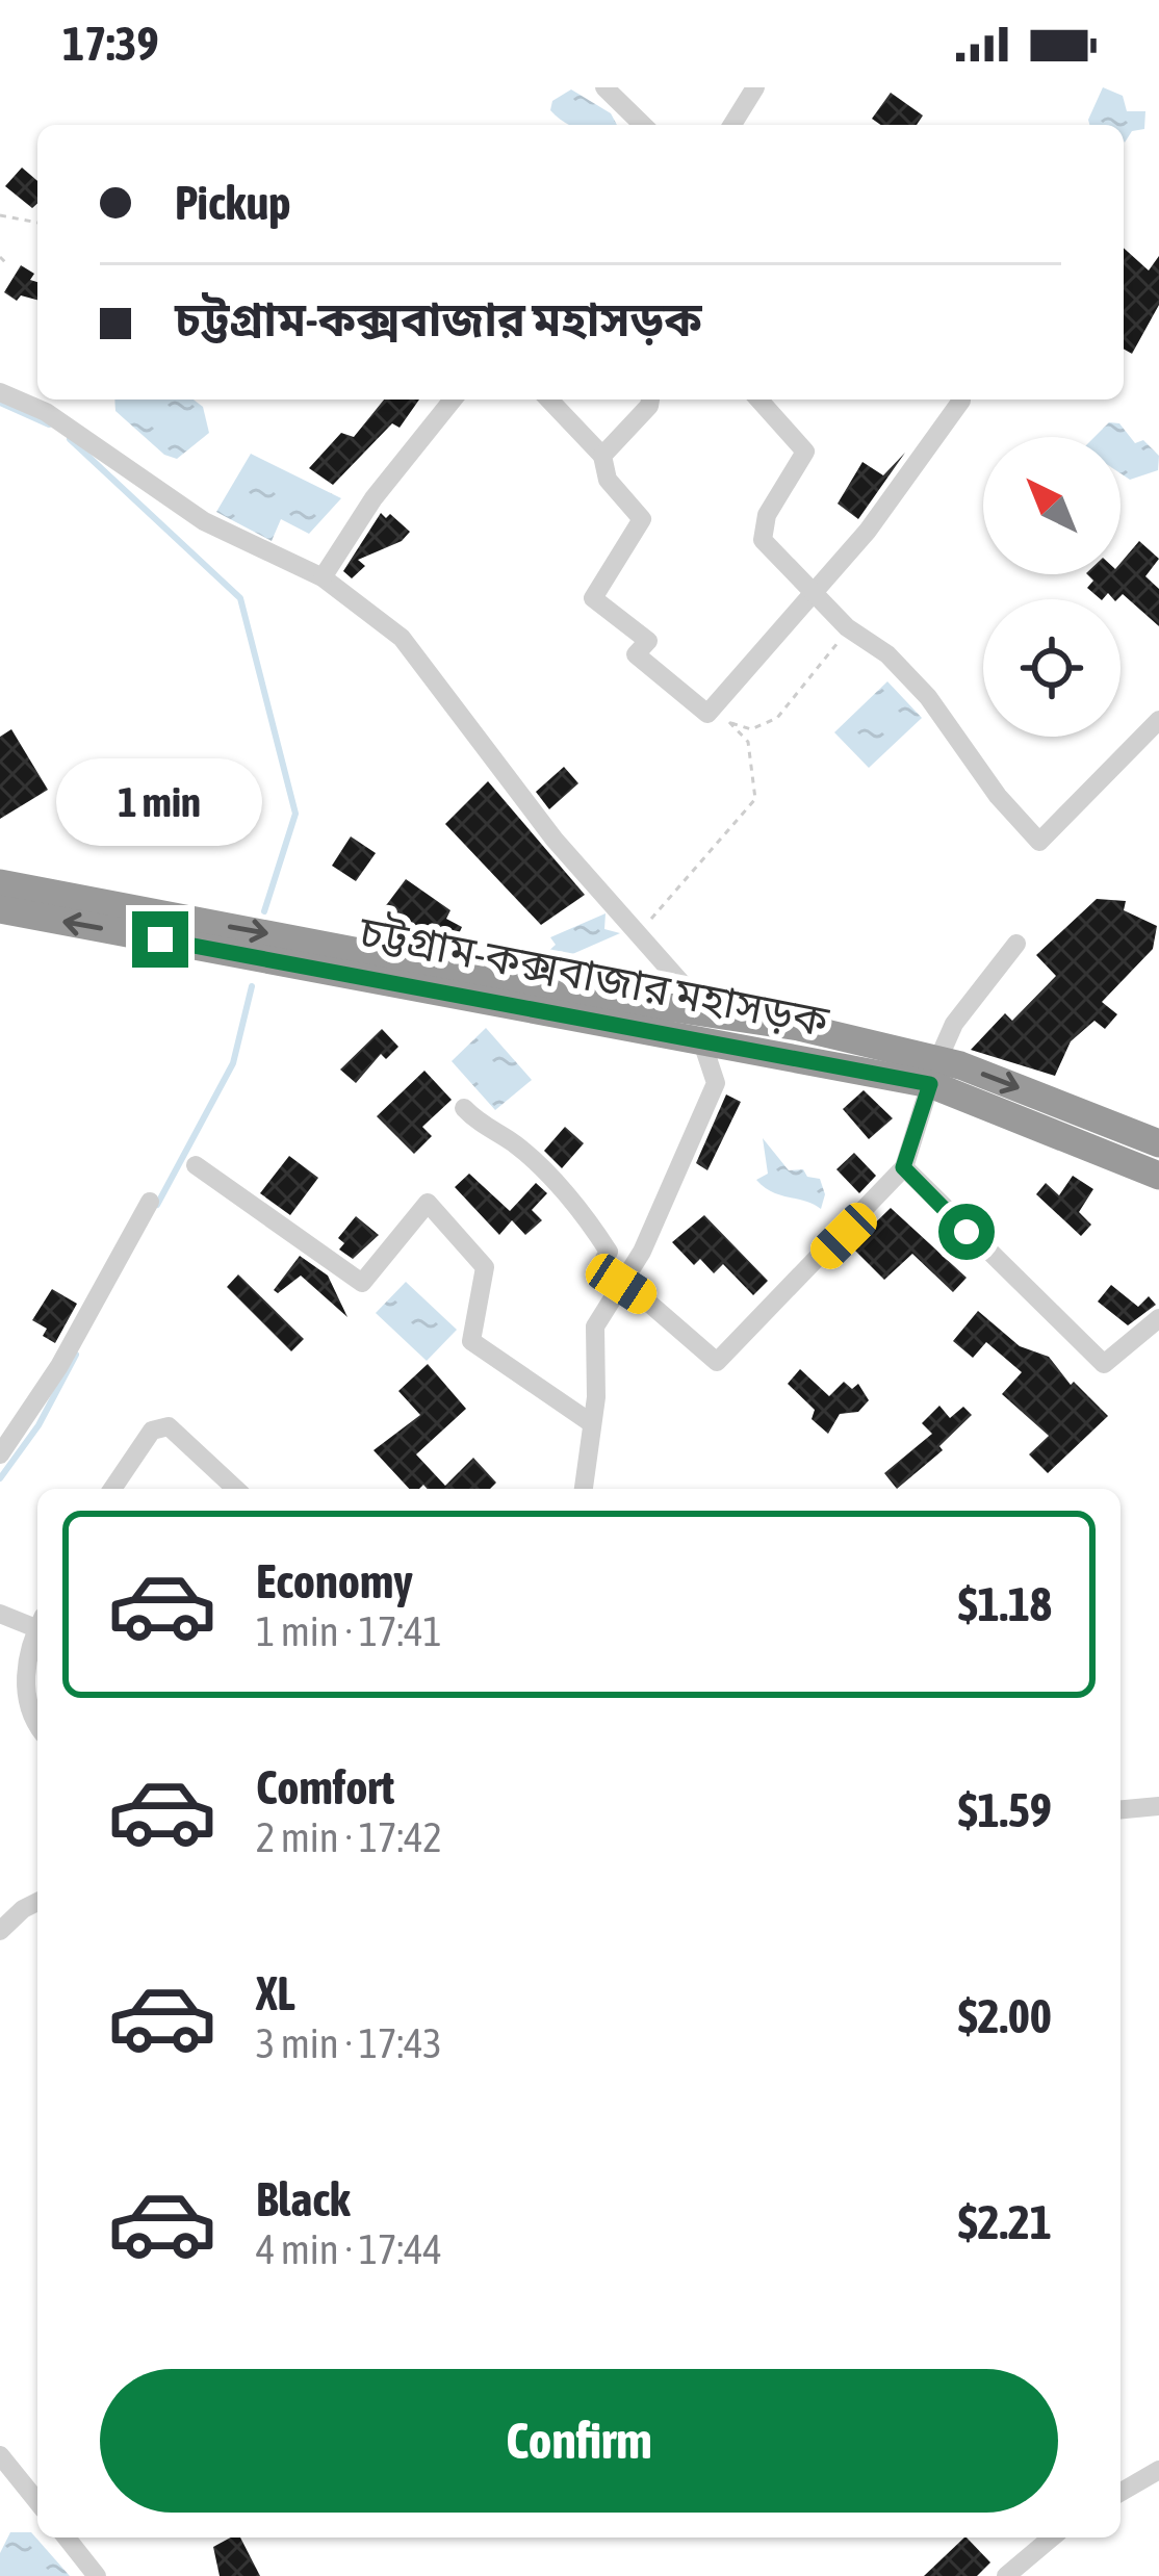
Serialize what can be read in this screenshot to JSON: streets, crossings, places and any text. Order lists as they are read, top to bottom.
{
  "streets": {
    "highway": ["চট্টগ্রাম-কক্সবাজার মহাসড়ক"]
  },
  "north": "top left",
  "page": {
    "status": "17:39",
    "banner": ["Pickup", "চট্টগ্রাম-কক্সবাজার মহাসড়ক"],
    "bubble": "1 min",
    "list": [
      {
        "name": "Economy",
        "note": "1 min · 17:41",
        "value": "$1.18"
      },
      {
        "name": "Comfort",
        "note": "2 min · 17:42",
        "value": "$1.59"
      },
      {
        "name": "XL",
        "note": "3 min · 17:43",
        "value": "$2.00"
      },
      {
        "name": "Black",
        "note": "4 min · 17:44",
        "value": "$2.21"
      }
    ],
    "buttons": "Confirm"
  }
}
